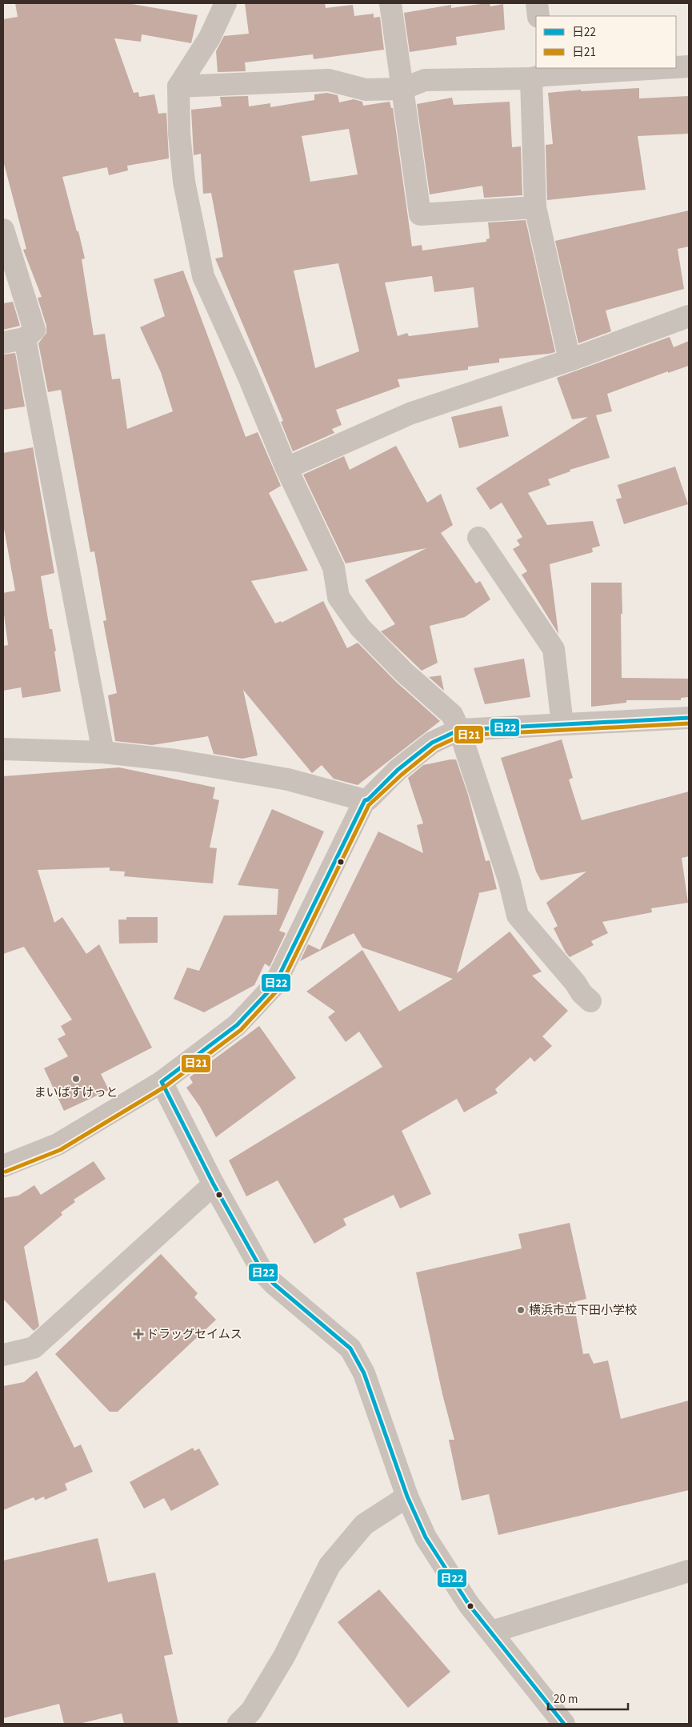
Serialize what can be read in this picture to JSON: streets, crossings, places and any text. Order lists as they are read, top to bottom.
{
  "places": {
    "other": ["まいばすけっと", "横浜市立下田小学校"],
    "health": ["ドラッグセイムス"]
  },
  "lines": ["transit line 日22", "transit line 日21"],
  "legend": ["日22", "日21"],
  "scale_bar": "20 m"
}
